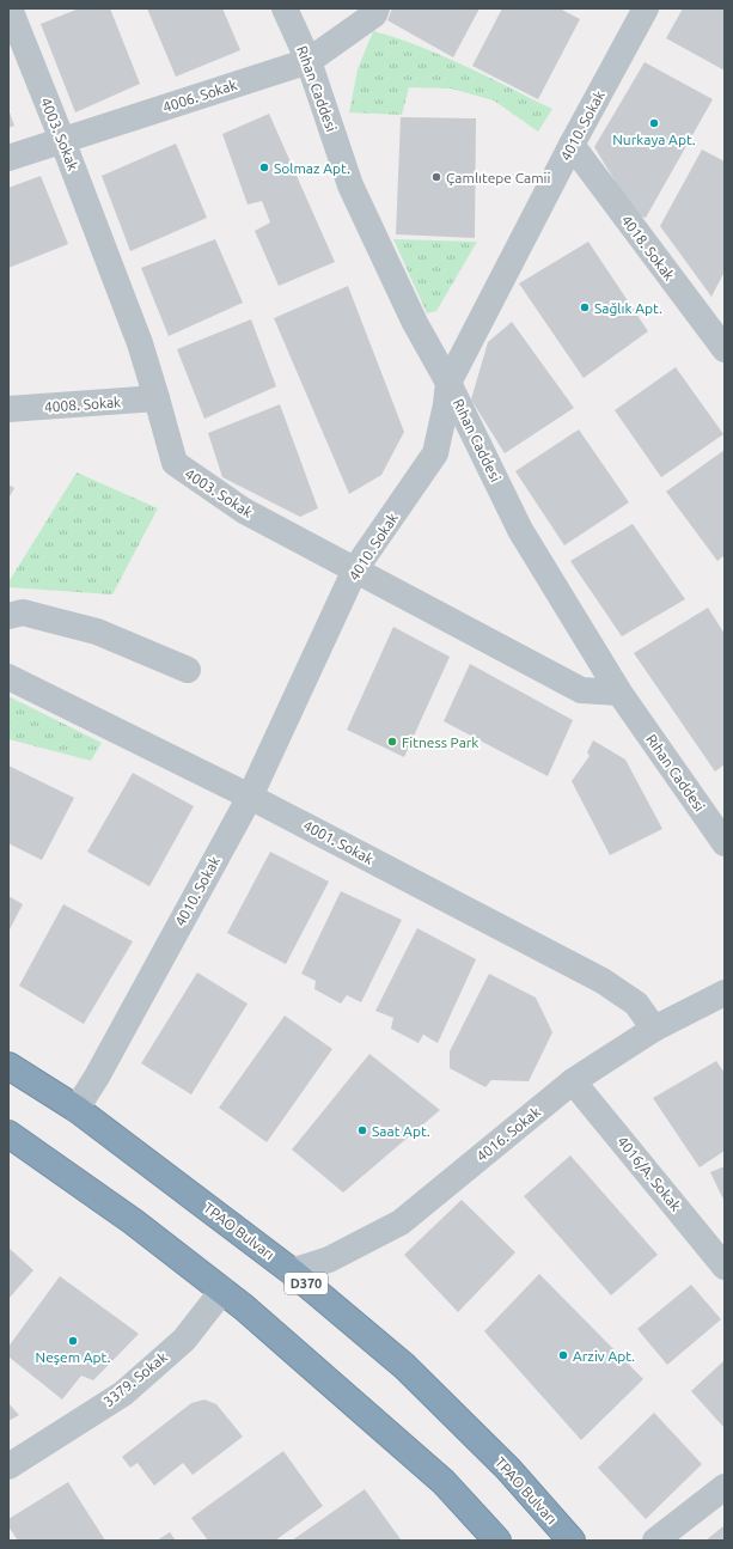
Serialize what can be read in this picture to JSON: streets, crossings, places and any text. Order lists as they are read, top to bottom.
{
  "streets": {
    "highway": ["TPAO Bulvarı", "D370"],
    "street": [
      "Rıhan Caddesi",
      "4006. Sokak",
      "4010. Sokak",
      "4003. Sokak",
      "4018. Sokak",
      "4008. Sokak",
      "4001. Sokak",
      "4016. Sokak",
      "4016/A. Sokak",
      "3379. Sokak"
    ]
  },
  "crossings": [
    ["Rıhan Caddesi", "4006. Sokak"],
    ["Rıhan Caddesi", "4010. Sokak"],
    ["Rıhan Caddesi", "4003. Sokak"],
    ["4006. Sokak", "4003. Sokak"],
    ["4010. Sokak", "4003. Sokak"],
    ["4010. Sokak", "4018. Sokak"],
    ["4010. Sokak", "4001. Sokak"],
    ["4010. Sokak", "TPAO Bulvarı"],
    ["4003. Sokak", "4008. Sokak"],
    ["4001. Sokak", "4016. Sokak"],
    ["4016. Sokak", "4016/A. Sokak"],
    ["4016. Sokak", "TPAO Bulvarı"]
  ],
  "places": [
    "Nurkaya Apt.",
    "Solmaz Apt.",
    "Çamlıtepe Camii",
    "Sağlık Apt.",
    "Fitness Park",
    "Saat Apt.",
    "Neşem Apt.",
    "Arziv Apt."
  ]
}
